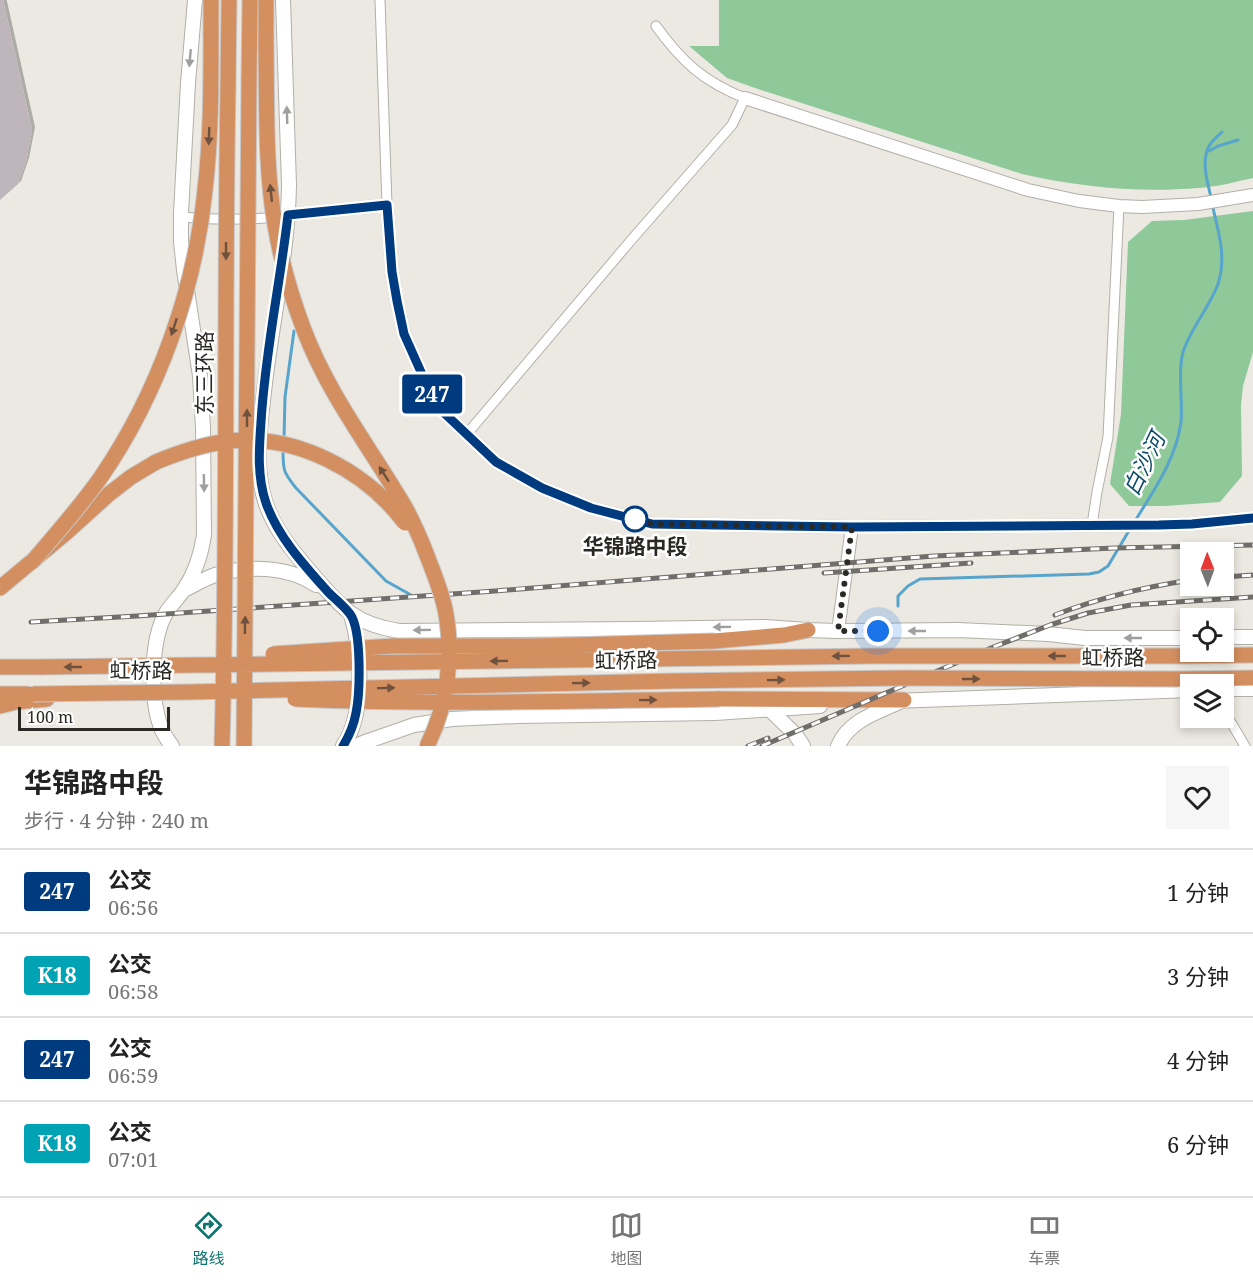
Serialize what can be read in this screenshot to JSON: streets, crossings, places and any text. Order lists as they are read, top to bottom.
{
  "streets": {
    "highway": ["东三环路", "虹桥路"]
  },
  "water": ["白沙河"],
  "places": ["华锦路中段"],
  "lines": ["bus line 247"],
  "scale_bar": "100 m",
  "north": "top",
  "page": {
    "on_map": "247",
    "scale": "100 m",
    "heading": ["华锦路中段", "步行 · 4 分钟 · 240 m"],
    "list": [
      {
        "mark": "247",
        "name": "公交",
        "note": "06:56",
        "value": "1 分钟"
      },
      {
        "mark": "K18",
        "name": "公交",
        "note": "06:58",
        "value": "3 分钟"
      },
      {
        "mark": "247",
        "name": "公交",
        "note": "06:59",
        "value": "4 分钟"
      },
      {
        "mark": "K18",
        "name": "公交",
        "note": "07:01",
        "value": "6 分钟"
      }
    ],
    "tabs": ["路线", "地图", "车票"]
  }
}
